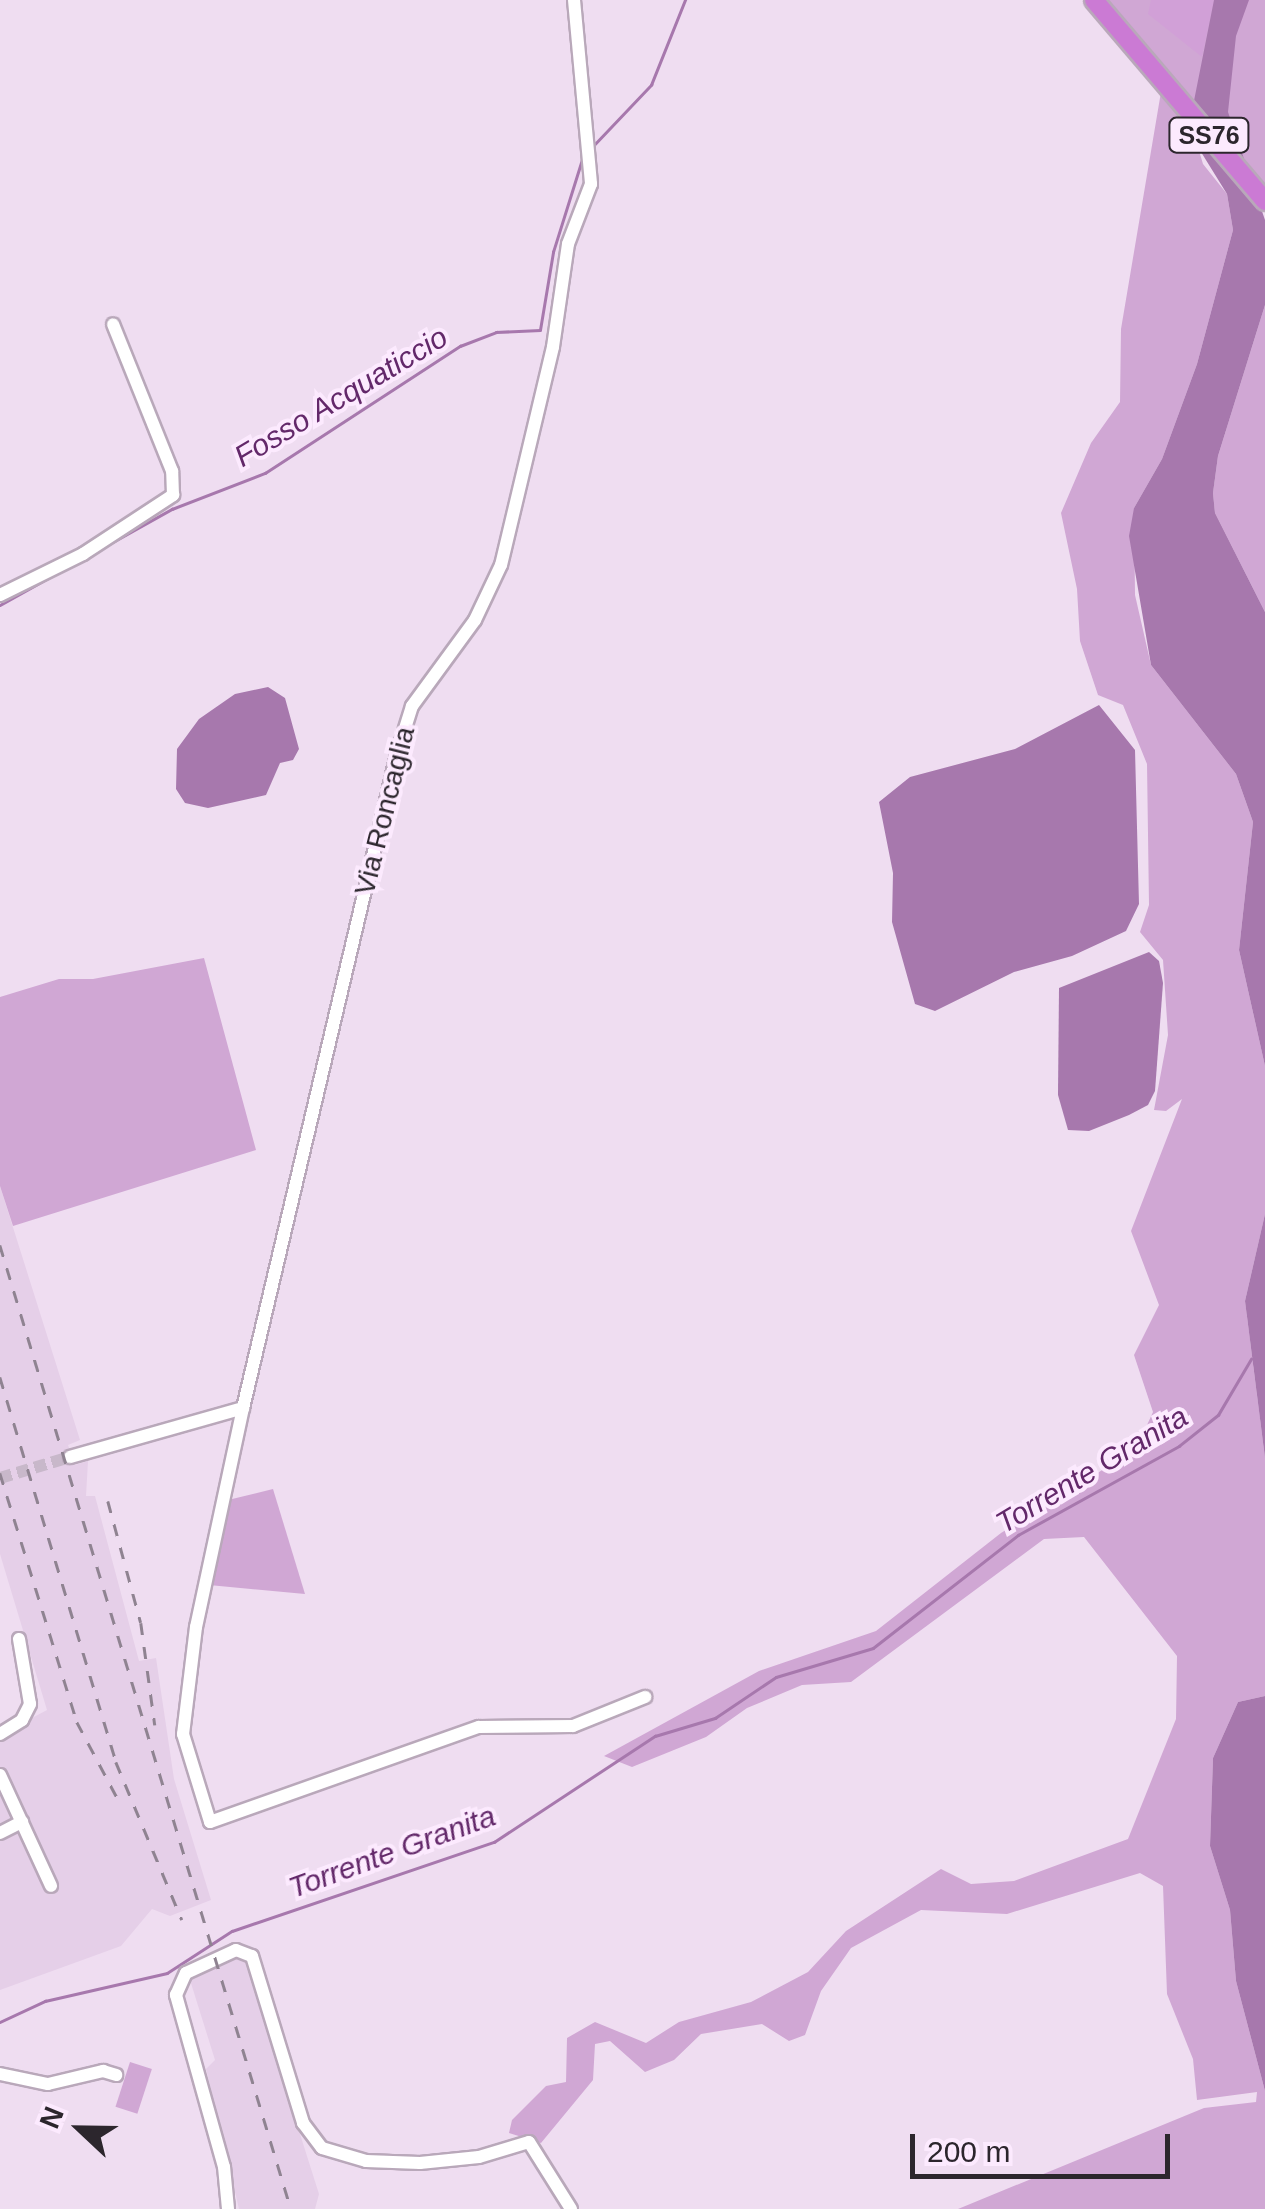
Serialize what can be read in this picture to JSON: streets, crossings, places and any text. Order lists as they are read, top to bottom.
{
  "streets": {
    "highway": ["SS76"],
    "street": ["Via Roncaglia"]
  },
  "water": ["Fosso Acquaticcio", "Torrente Granita"],
  "scale_bar": "200 m",
  "north": "left"
}
